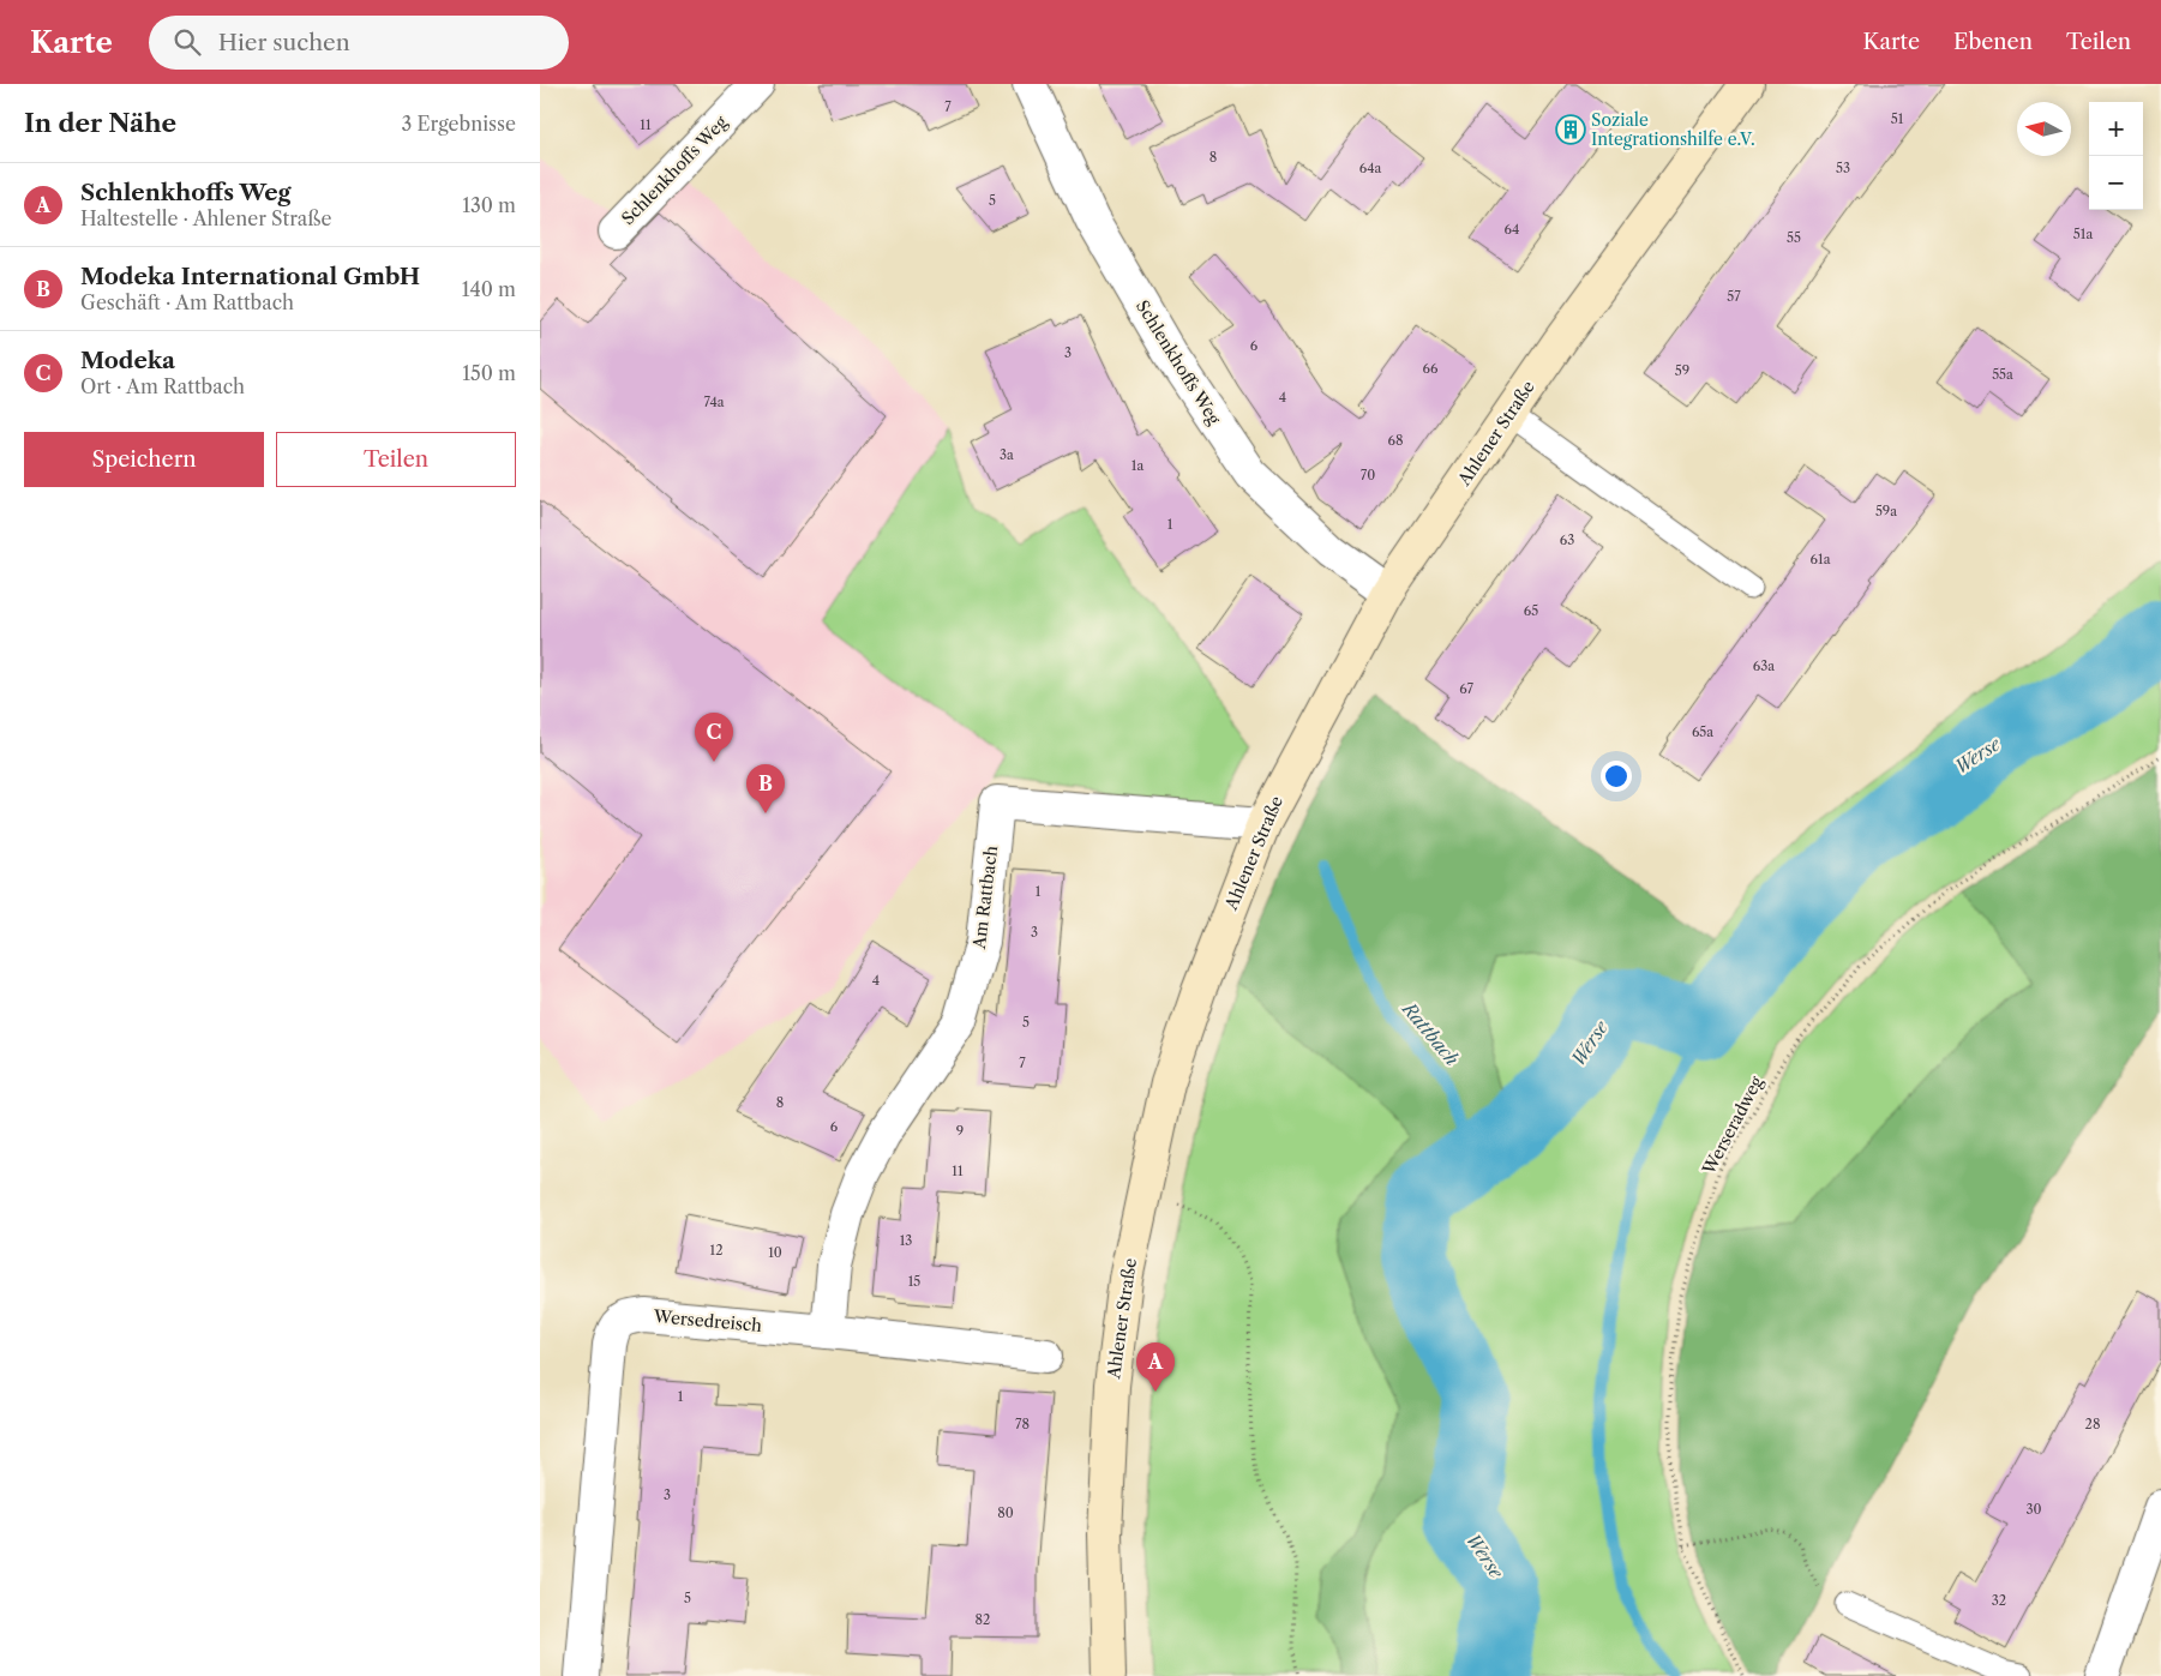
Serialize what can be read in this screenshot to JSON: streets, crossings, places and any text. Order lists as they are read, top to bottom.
{
  "streets": {
    "main road": ["Ahlener Straße"],
    "street": ["Schlenkhoffs Weg", "Am Rattbach", "Wersedreisch"],
    "path": ["Werseradweg"]
  },
  "crossings": [
    ["Schlenkhoffs Weg", "Ahlener Straße"],
    ["Ahlener Straße", "Am Rattbach"],
    ["Am Rattbach", "Wersedreisch"]
  ],
  "water": ["Werse", "Rattbach"],
  "places": {
    "building": ["Soziale Integrationshilfe e.V."]
  },
  "house_numbers": [
    "7",
    "51",
    "11",
    "8",
    "64a",
    "53",
    "5",
    "64",
    "51a",
    "55",
    "57",
    "6",
    "3",
    "66",
    "59",
    "55a",
    "4",
    "74a",
    "68",
    "3a",
    "1a",
    "70",
    "59a",
    "1",
    "63",
    "61a",
    "65",
    "63a",
    "67",
    "65a",
    "1",
    "3",
    "4",
    "5",
    "7",
    "8",
    "6",
    "9",
    "11",
    "13",
    "12",
    "10",
    "15",
    "1",
    "78",
    "28",
    "3",
    "30",
    "80",
    "5",
    "32",
    "82"
  ],
  "north": "left",
  "page": {
    "header": "Karte",
    "search": "Hier suchen",
    "nav": ["Karte", "Ebenen", "Teilen"],
    "heading": ["In der Nähe", "3 Ergebnisse"],
    "map_buttons": ["+", "−"],
    "list": [
      {
        "mark": "A",
        "name": "Schlenkhoffs Weg",
        "note": "Haltestelle · Ahlener Straße",
        "value": "130 m"
      },
      {
        "mark": "B",
        "name": "Modeka International GmbH",
        "note": "Geschäft · Am Rattbach",
        "value": "140 m"
      },
      {
        "mark": "C",
        "name": "Modeka",
        "note": "Ort · Am Rattbach",
        "value": "150 m"
      }
    ],
    "buttons": ["Speichern", "Teilen"],
    "pins": ["C", "B", "A"]
  }
}
